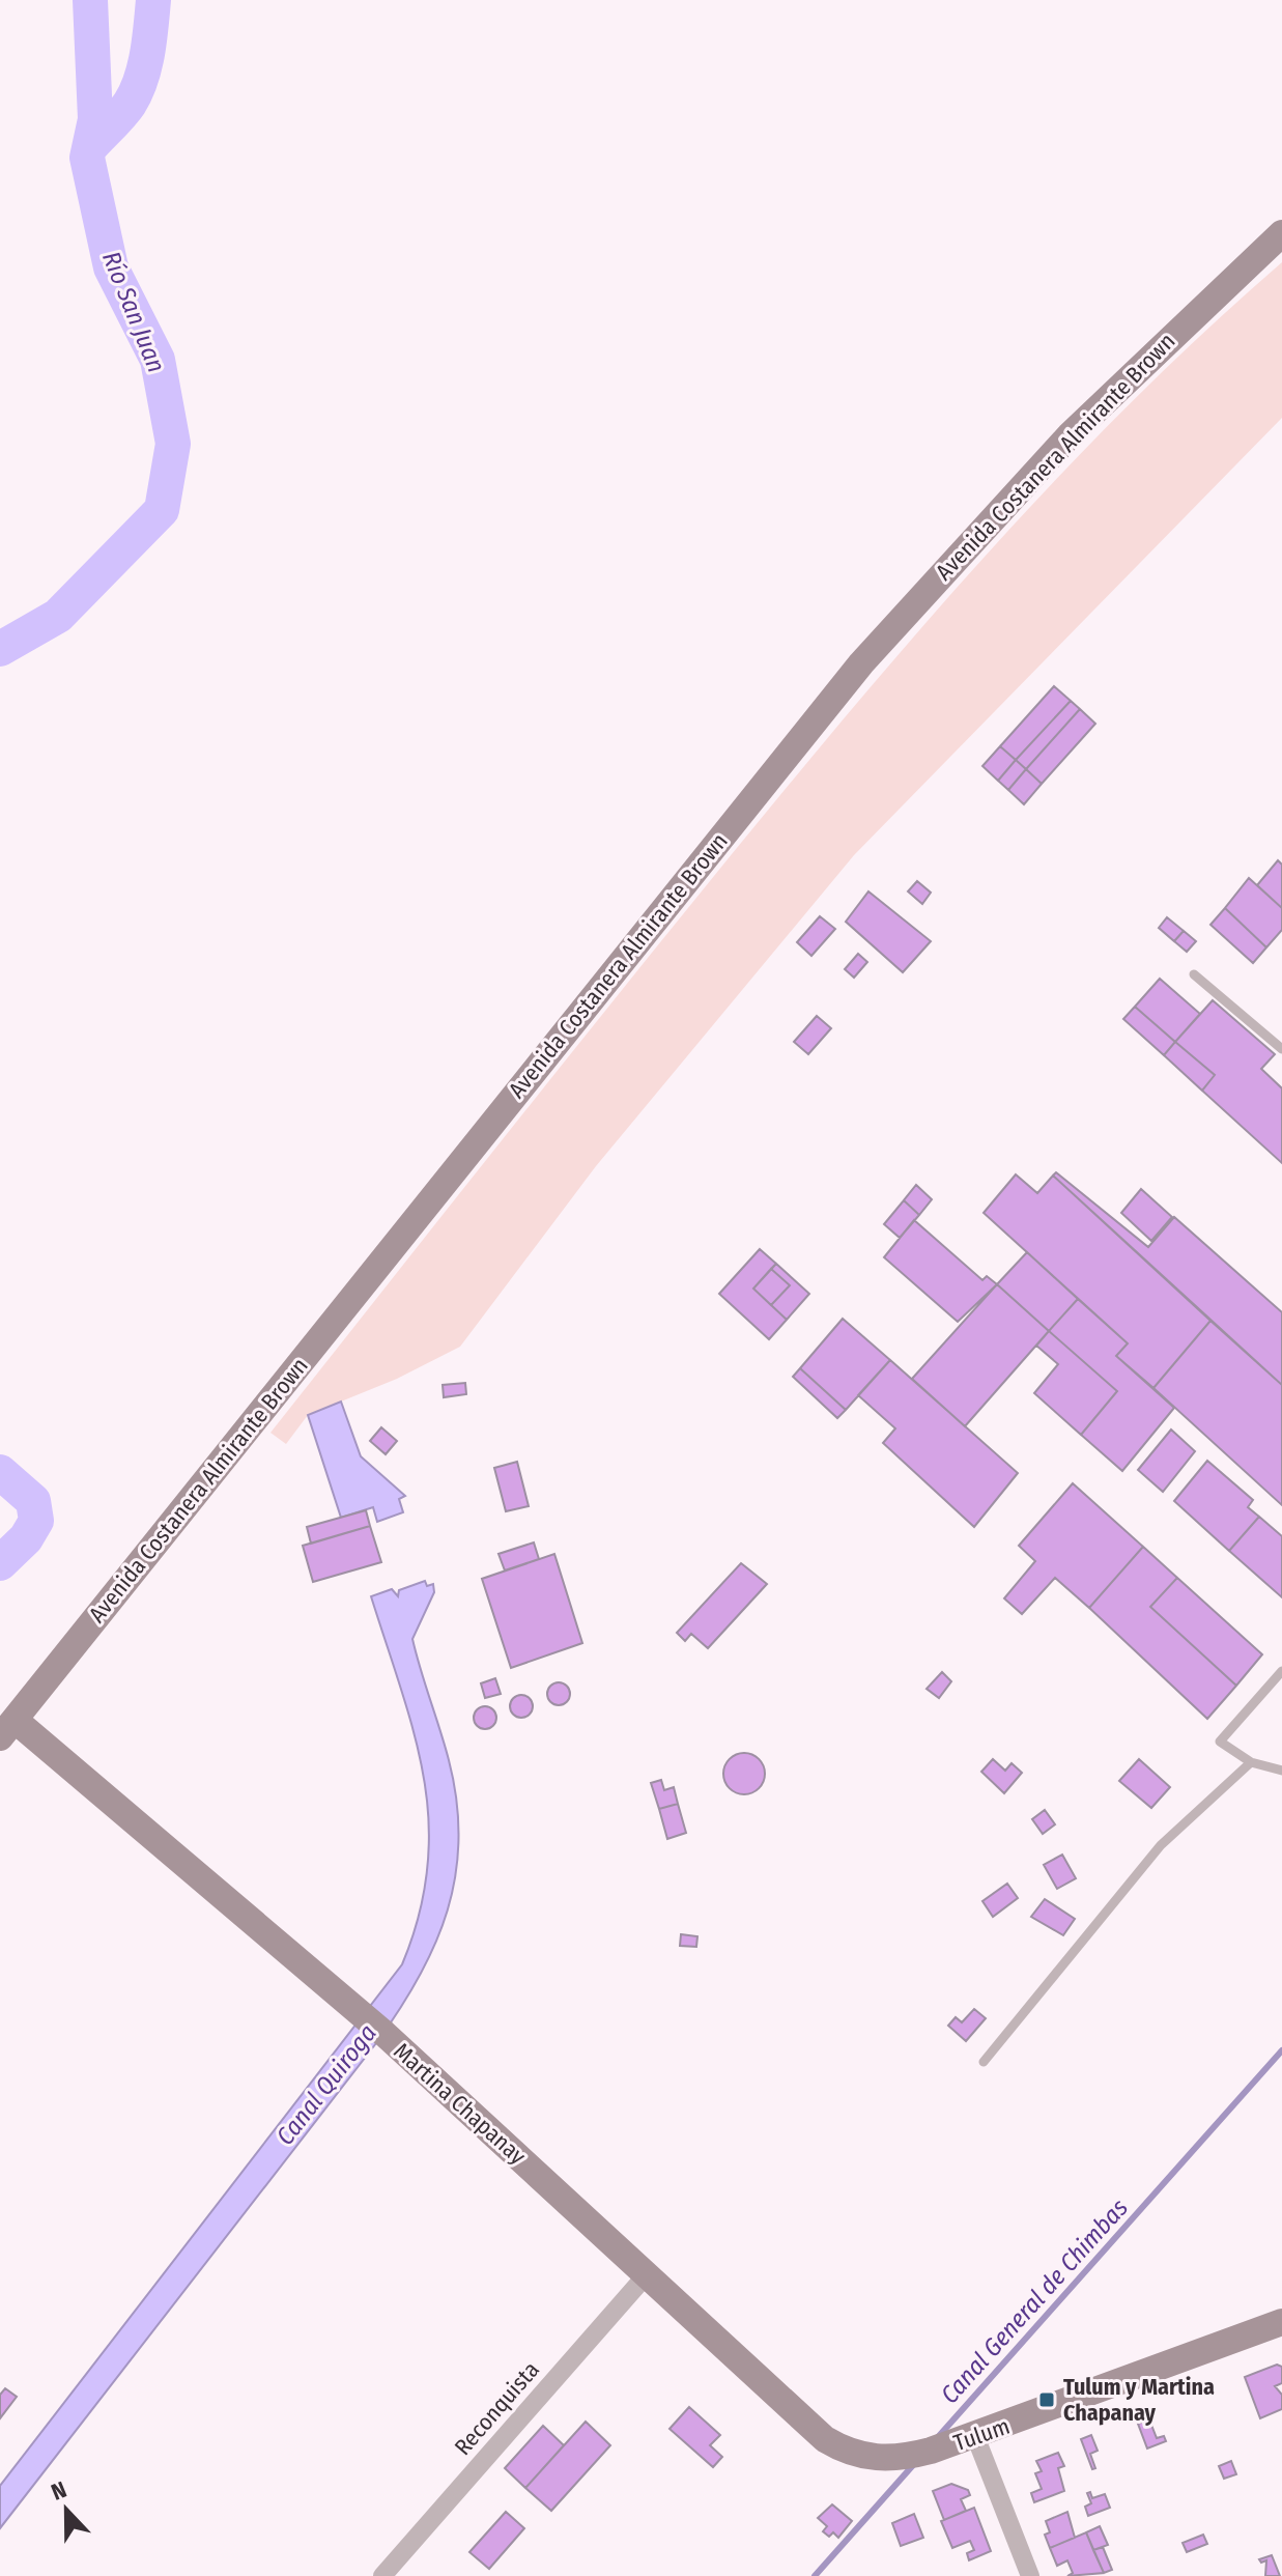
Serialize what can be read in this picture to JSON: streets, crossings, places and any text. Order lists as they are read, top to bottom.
{
  "streets": {
    "main road": ["Avenida Costanera Almirante Brown", "Martina Chapanay", "Tulum"],
    "street": ["Reconquista"]
  },
  "crossings": [
    ["Avenida Costanera Almirante Brown", "Martina Chapanay"],
    ["Martina Chapanay", "Reconquista"],
    ["Martina Chapanay", "Tulum"]
  ],
  "water": ["Río San Juan", "Canal Quiroga", "Canal General de Chimbas"],
  "places": {
    "transit": ["Tulum y Martina Chapanay"]
  },
  "north": "top"
}
